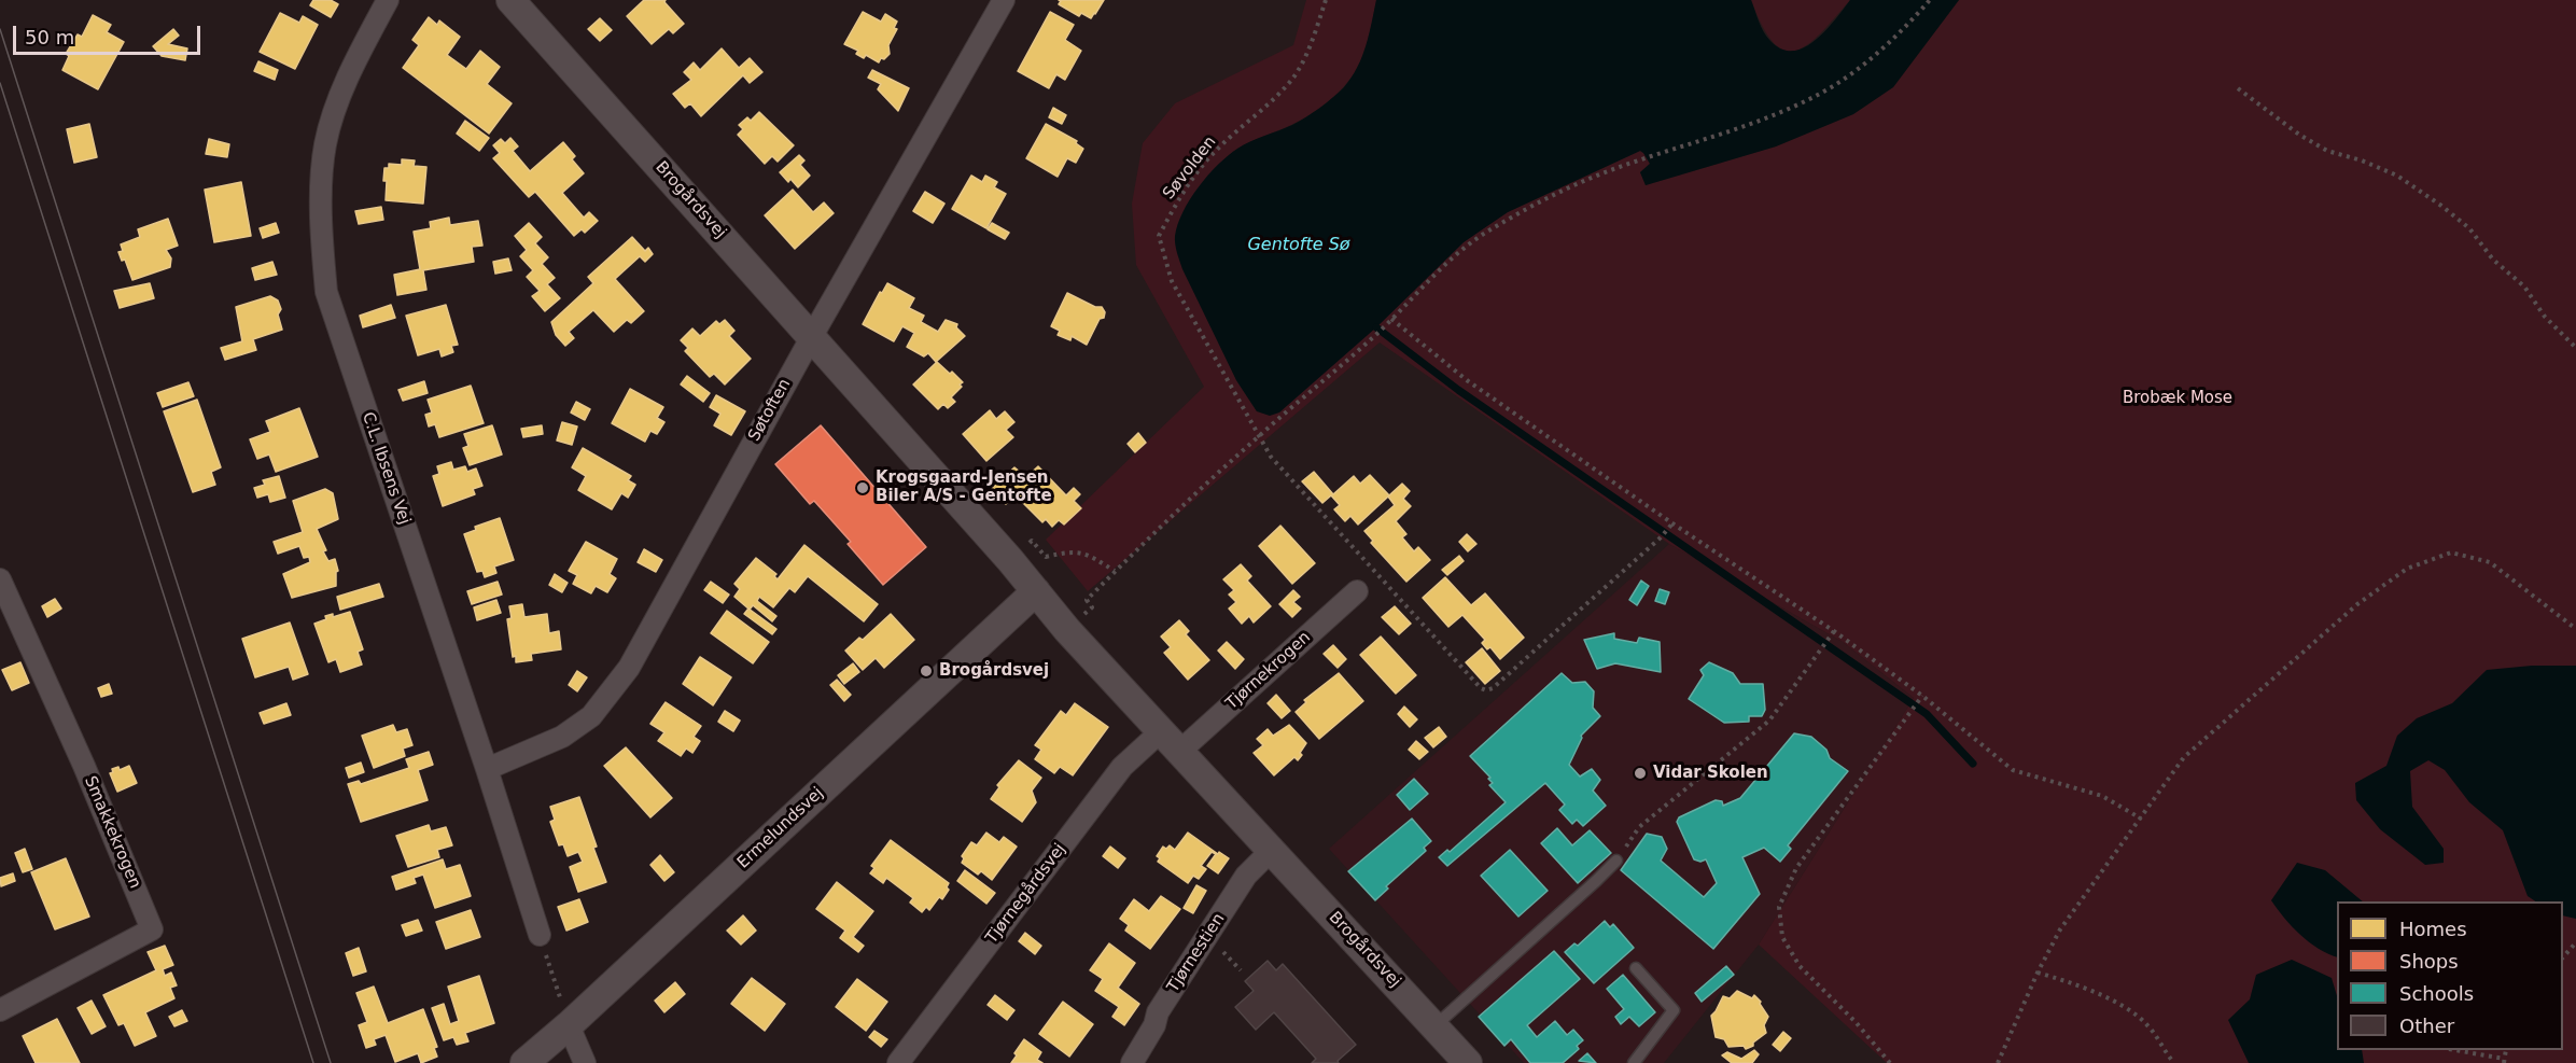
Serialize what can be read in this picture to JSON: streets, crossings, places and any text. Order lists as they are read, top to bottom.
{
  "streets": {
    "street": [
      "Brogårdsvej",
      "Søtoften",
      "C.L. Ibsens Vej",
      "Tjørnekrogen",
      "Ermelundsvej",
      "Smakkekrogen",
      "Tjørnegårdsvej",
      "Tjørnestien"
    ],
    "path": ["Søvolden"]
  },
  "crossings": [
    ["Brogårdsvej", "Søtoften"],
    ["Brogårdsvej", "Tjørnekrogen"],
    ["Brogårdsvej", "Ermelundsvej"],
    ["Brogårdsvej", "Tjørnegårdsvej"],
    ["Brogårdsvej", "Tjørnestien"],
    ["Søtoften", "C.L. Ibsens Vej"]
  ],
  "water": ["Gentofte Sø"],
  "parks": ["Brobæk Mose"],
  "places": ["Krogsgaard-Jensen Biler A/S - Gentofte", "Brogårdsvej", "Vidar Skolen"],
  "legend": [
    "Homes",
    "Shops",
    "Schools",
    "Other"
  ],
  "scale_bar": "50 m"
}
